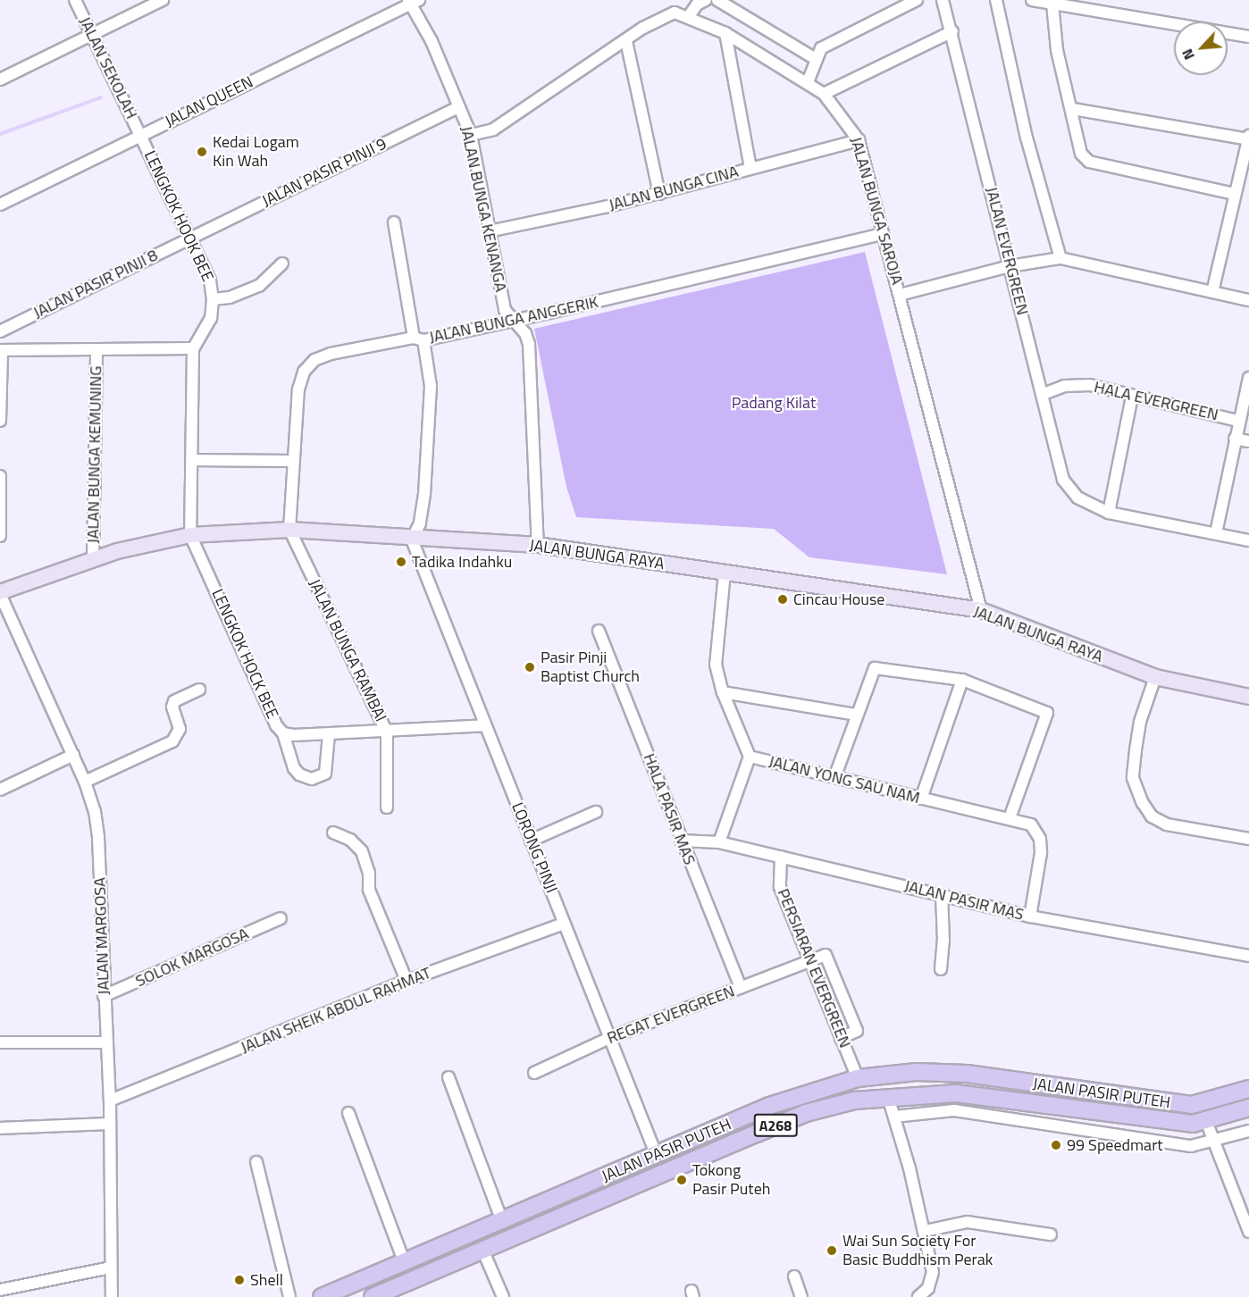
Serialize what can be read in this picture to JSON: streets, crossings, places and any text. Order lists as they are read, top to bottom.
{
  "streets": {
    "main road": ["JALAN BUNGA RAYA", "JALAN PASIR PUTEH", "A268"],
    "street": [
      "JALAN SEKOLAH",
      "JALAN QUEEN",
      "JALAN PASIR PINJI 9",
      "JALAN BUNGA CINA",
      "JALAN BUNGA KENANGA",
      "JALAN BUNGA SAROJA",
      "LENGKOK HOOK BEE",
      "JALAN EVERGREEN",
      "JALAN PASIR PINJI 8",
      "JALAN BUNGA ANGGERIK",
      "HALA EVERGREEN",
      "JALAN BUNGA KEMUNING",
      "JALAN BUNGA RAMBAI",
      "LENGKOK HOCK BEE",
      "JALAN YONG SAU NAM",
      "HALA PASIR MAS",
      "LORONG PINJI",
      "JALAN PASIR MAS",
      "JALAN MARGOSA",
      "SOLOK MARGOSA",
      "PERSIARAN EVERGREEN",
      "JALAN SHEIK ABDUL RAHMAT",
      "REGAT EVERGREEN"
    ]
  },
  "crossings": [
    ["JALAN SEKOLAH", "JALAN QUEEN"],
    ["JALAN SEKOLAH", "LENGKOK HOOK BEE"],
    ["JALAN QUEEN", "JALAN BUNGA KENANGA"],
    ["JALAN QUEEN", "LENGKOK HOOK BEE"],
    ["JALAN PASIR PINJI 9", "JALAN BUNGA KENANGA"],
    ["JALAN PASIR PINJI 9", "LENGKOK HOOK BEE"],
    ["JALAN PASIR PINJI 9", "JALAN PASIR PINJI 8"],
    ["JALAN BUNGA CINA", "JALAN BUNGA KENANGA"],
    ["JALAN BUNGA CINA", "JALAN BUNGA SAROJA"],
    ["JALAN BUNGA KENANGA", "JALAN BUNGA SAROJA"],
    ["JALAN BUNGA KENANGA", "JALAN BUNGA ANGGERIK"],
    ["JALAN BUNGA KENANGA", "JALAN BUNGA RAYA"],
    ["JALAN BUNGA SAROJA", "JALAN BUNGA ANGGERIK"],
    ["JALAN BUNGA SAROJA", "JALAN BUNGA RAYA"],
    ["LENGKOK HOOK BEE", "JALAN PASIR PINJI 8"],
    ["JALAN EVERGREEN", "HALA EVERGREEN"],
    ["JALAN BUNGA ANGGERIK", "JALAN BUNGA RAYA"],
    ["JALAN BUNGA ANGGERIK", "JALAN BUNGA RAMBAI"],
    ["JALAN BUNGA KEMUNING", "JALAN BUNGA RAYA"],
    ["JALAN BUNGA RAYA", "JALAN BUNGA RAMBAI"],
    ["JALAN BUNGA RAYA", "LENGKOK HOCK BEE"],
    ["JALAN BUNGA RAYA", "JALAN YONG SAU NAM"],
    ["JALAN BUNGA RAYA", "LORONG PINJI"],
    ["JALAN BUNGA RAYA", "JALAN MARGOSA"],
    ["JALAN BUNGA RAMBAI", "LENGKOK HOCK BEE"],
    ["LENGKOK HOCK BEE", "LORONG PINJI"],
    ["JALAN YONG SAU NAM", "JALAN PASIR MAS"],
    ["HALA PASIR MAS", "JALAN PASIR MAS"],
    ["HALA PASIR MAS", "REGAT EVERGREEN"],
    ["LORONG PINJI", "JALAN SHEIK ABDUL RAHMAT"],
    ["LORONG PINJI", "REGAT EVERGREEN"],
    ["LORONG PINJI", "JALAN PASIR PUTEH"],
    ["JALAN PASIR MAS", "PERSIARAN EVERGREEN"],
    ["JALAN MARGOSA", "SOLOK MARGOSA"],
    ["JALAN MARGOSA", "JALAN SHEIK ABDUL RAHMAT"],
    ["PERSIARAN EVERGREEN", "REGAT EVERGREEN"],
    ["PERSIARAN EVERGREEN", "JALAN PASIR PUTEH"]
  ],
  "parks": ["Padang Kilat"],
  "places": [
    "Kedai Logam Kin Wah",
    "Tadika Indahku",
    "Cincau House",
    "Pasir Pinji Baptist Church",
    "99 Speedmart",
    "Tokong Pasir Puteh",
    "Wai Sun Society For Basic Buddhism Perak",
    "Shell"
  ],
  "north": "bottom left"
}
